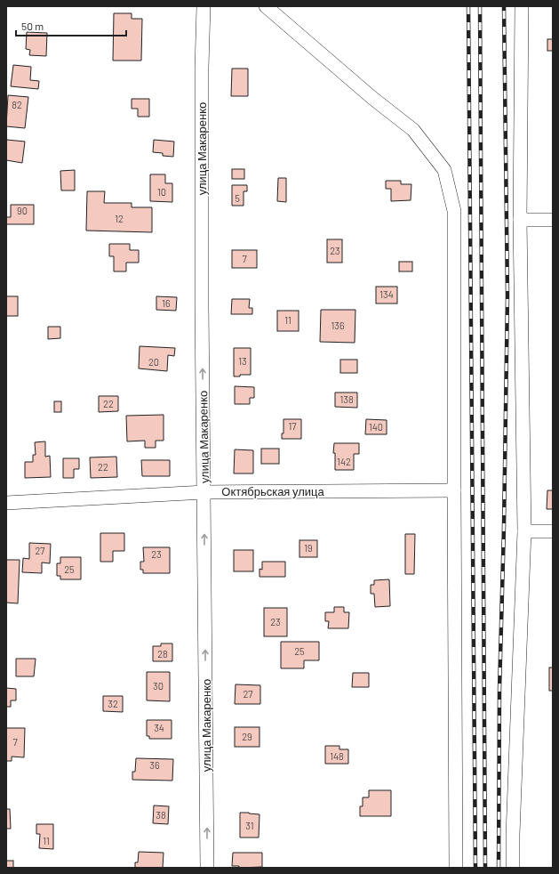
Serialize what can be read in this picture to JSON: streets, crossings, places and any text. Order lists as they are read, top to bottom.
{
  "streets": {
    "street": ["улица Макаренко", "Октябрьская улица"]
  },
  "crossings": [
    ["улица Макаренко", "Октябрьская улица"]
  ],
  "one_way": ["улица Макаренко"],
  "house_numbers": [
    "82",
    "10",
    "5",
    "90",
    "12",
    "23",
    "7",
    "134",
    "16",
    "11",
    "136",
    "13",
    "20",
    "138",
    "22",
    "17",
    "140",
    "142",
    "22",
    "19",
    "27",
    "23",
    "25",
    "23",
    "25",
    "28",
    "30",
    "27",
    "32",
    "34",
    "29",
    "7",
    "148",
    "36",
    "38",
    "31",
    "11"
  ],
  "scale_bar": "50 m"
}
